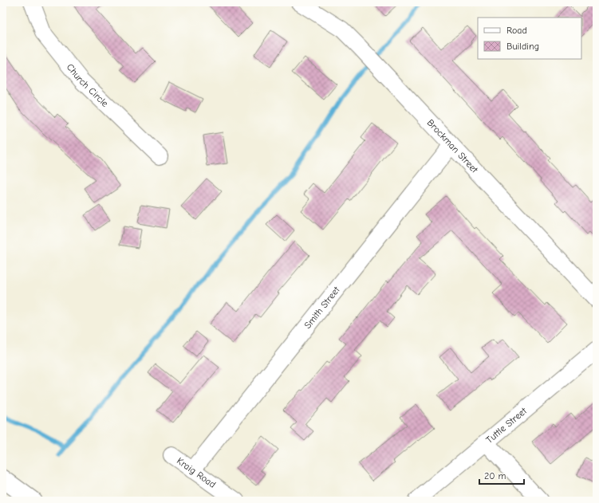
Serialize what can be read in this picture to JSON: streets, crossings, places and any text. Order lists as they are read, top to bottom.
{
  "streets": {
    "street": [
      "Church Circle",
      "Brockman Street",
      "Smith Street",
      "Tuttle Street",
      "Kraig Road"
    ]
  },
  "crossings": [
    ["Brockman Street", "Smith Street"],
    ["Smith Street", "Kraig Road"]
  ],
  "legend": ["Road", "Building"],
  "scale_bar": "20 m"
}
